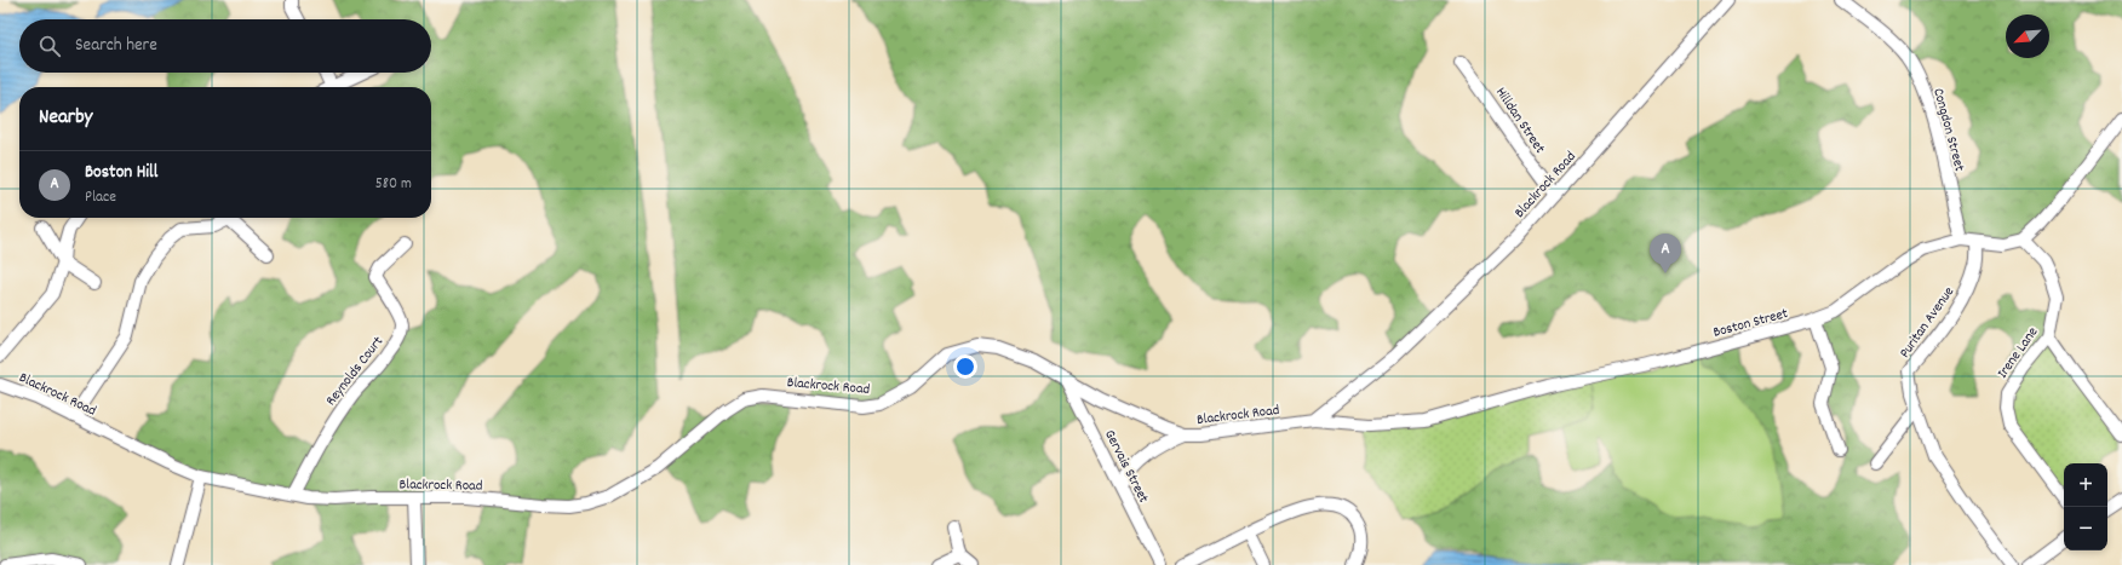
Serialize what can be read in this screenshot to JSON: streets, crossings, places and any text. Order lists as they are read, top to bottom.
{
  "streets": {
    "street": [
      "Hilldan Street",
      "Congdon Street",
      "Blackrock Road",
      "Boston Street",
      "Puritan Avenue",
      "Irene Lane",
      "Reynolds Court",
      "Gervais Street"
    ]
  },
  "crossings": [
    ["Hilldan Street", "Blackrock Road"],
    ["Congdon Street", "Boston Street"],
    ["Blackrock Road", "Boston Street"],
    ["Blackrock Road", "Reynolds Court"],
    ["Blackrock Road", "Gervais Street"],
    ["Boston Street", "Puritan Avenue"],
    ["Boston Street", "Irene Lane"]
  ],
  "north": "bottom left",
  "page": {
    "search": "Search here",
    "heading": "Nearby",
    "list": [
      {
        "mark": "A",
        "name": "Boston Hill",
        "note": "Place",
        "value": "580 m"
      }
    ],
    "pins": "A",
    "map_buttons": ["+", "−"]
  }
}
